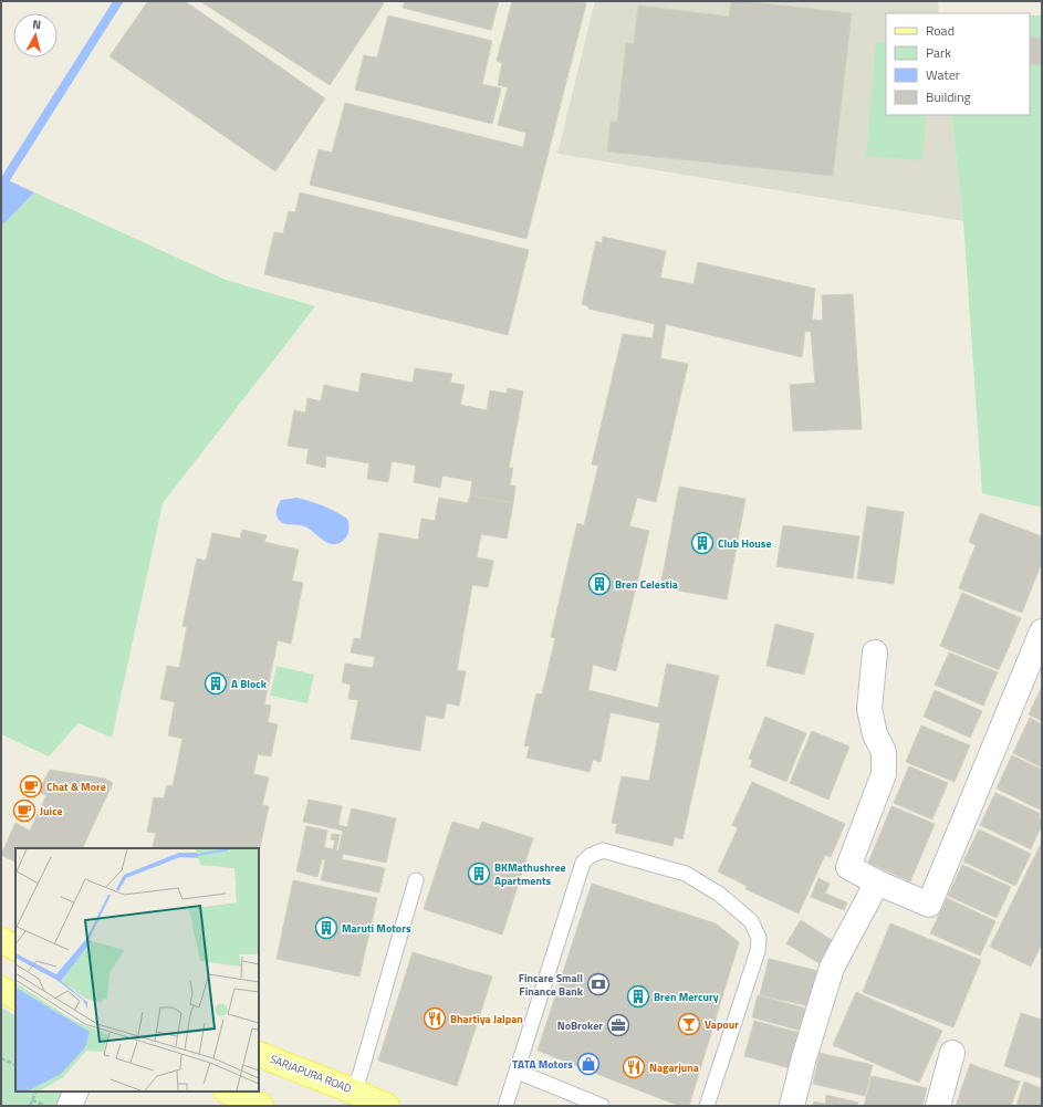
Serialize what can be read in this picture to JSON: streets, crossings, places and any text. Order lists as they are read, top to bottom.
{
  "streets": {
    "main road": ["SARJAPURA ROAD"]
  },
  "places": {
    "building": [
      "Club House",
      "Bren Celestia",
      "A Block",
      "BKMathushree Apartments",
      "Maruti Motors",
      "Bren Mercury"
    ],
    "cafe": ["Chat & More", "Juice"],
    "bank": ["Fincare Small Finance Bank"],
    "restaurant": ["Bhartiya Jalpan", "Nagarjuna"],
    "bar": ["Vapour"],
    "office": ["NoBroker"],
    "shop": ["TATA Motors"]
  },
  "legend": [
    "Road",
    "Park",
    "Water",
    "Building"
  ],
  "north": "top"
}
